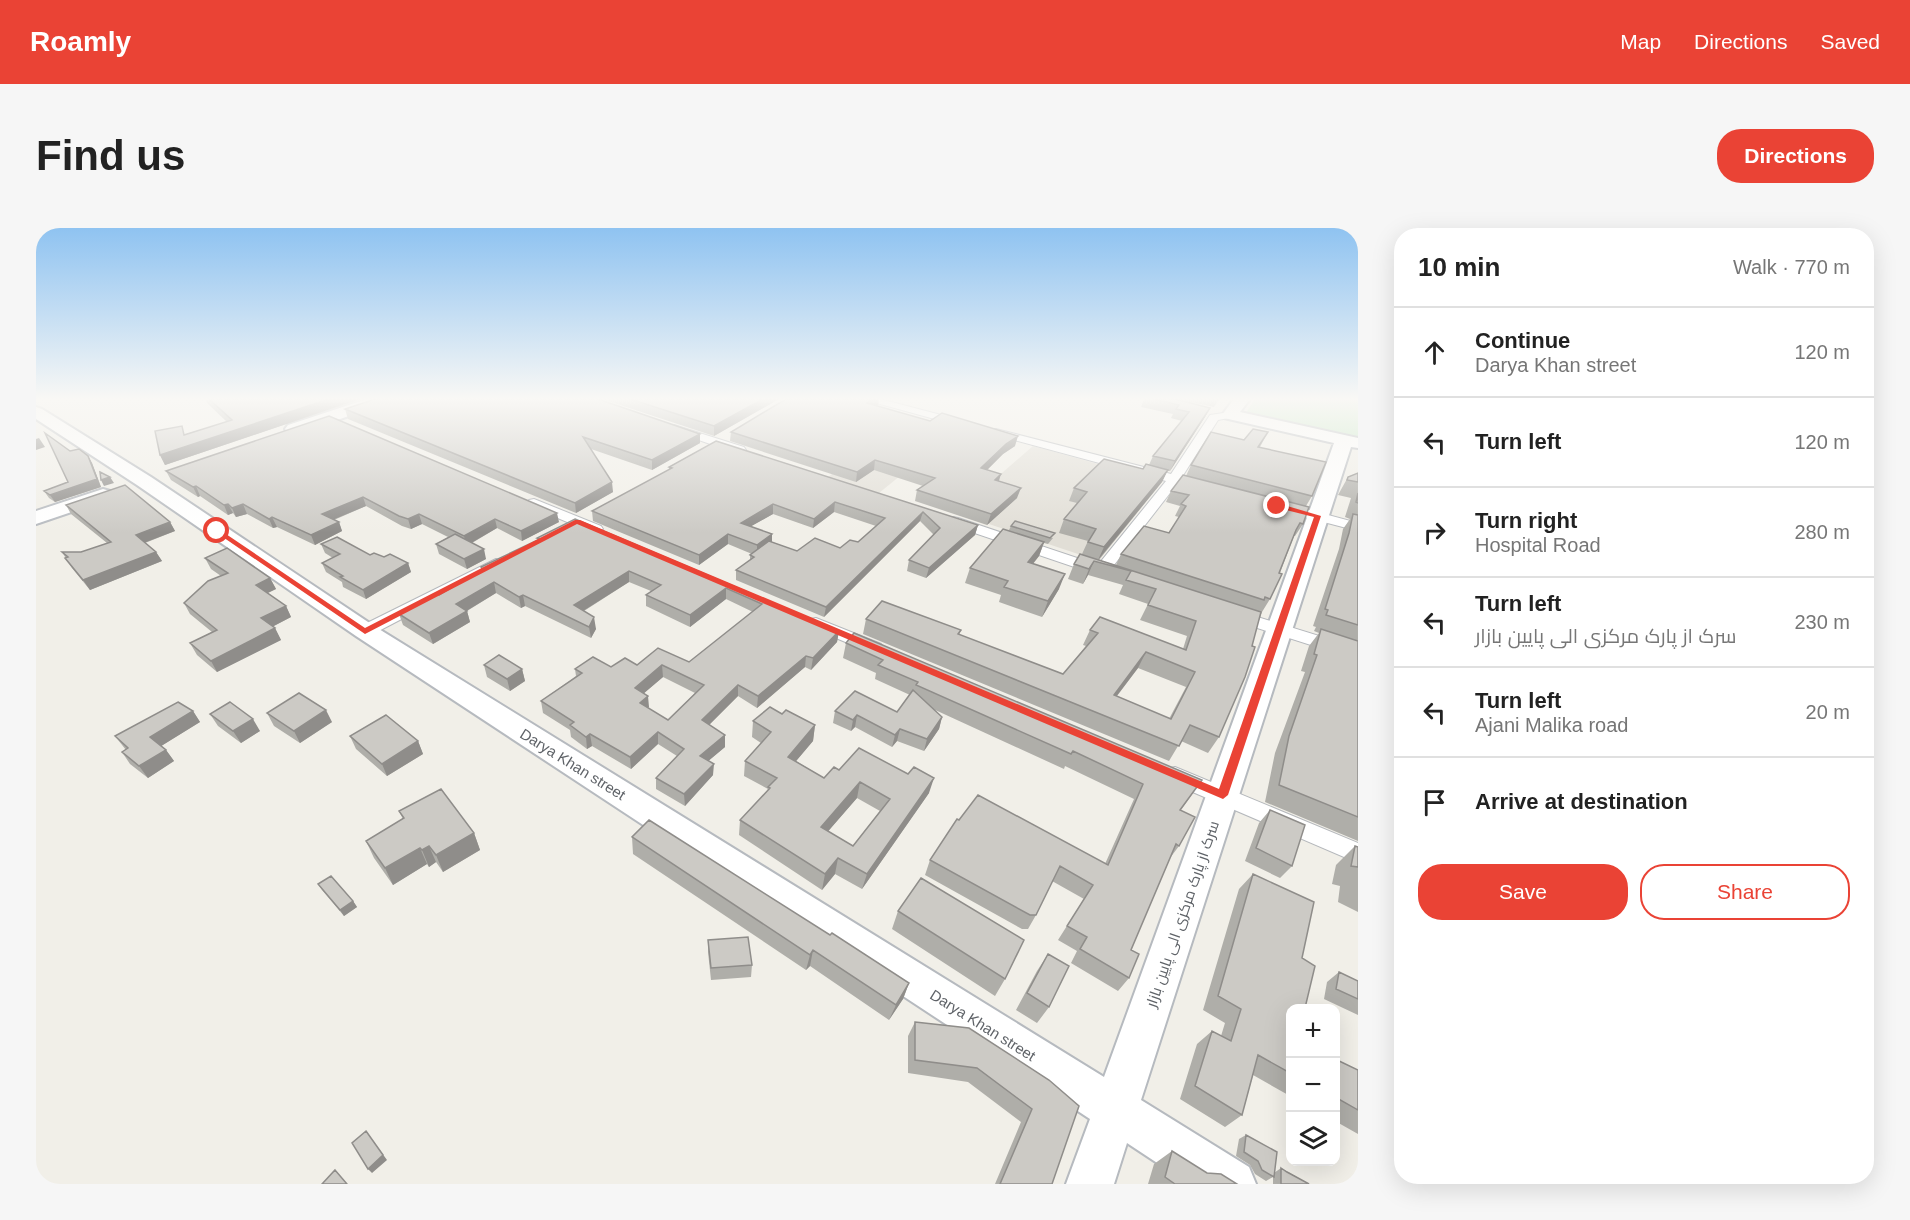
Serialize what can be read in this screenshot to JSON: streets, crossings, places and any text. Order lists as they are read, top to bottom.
{
  "streets": {
    "street": ["Darya Khan street", "سرک از پارک مرکزی الی پایین بازار"]
  },
  "crossings": [
    ["Darya Khan street", "سرک از پارک مرکزی الی پایین بازار"]
  ],
  "page": {
    "header": "Roamly",
    "nav": ["Map", "Directions", "Saved"],
    "buttons": [
      "Directions",
      ["Save", "Share"]
    ],
    "title": "Find us",
    "heading": ["10 min", "Walk · 770 m"],
    "list": [
      ["Continue", "Darya Khan street", "120 m"],
      ["Turn left", "120 m"],
      ["Turn right", "Hospital Road", "280 m"],
      ["Turn left", "سرک از پارک مرکزی الی پایین بازار", "230 m"],
      ["Turn left", "Ajani Malika road", "20 m"],
      "Arrive at destination"
    ],
    "map_buttons": ["+", "−"]
  }
}
